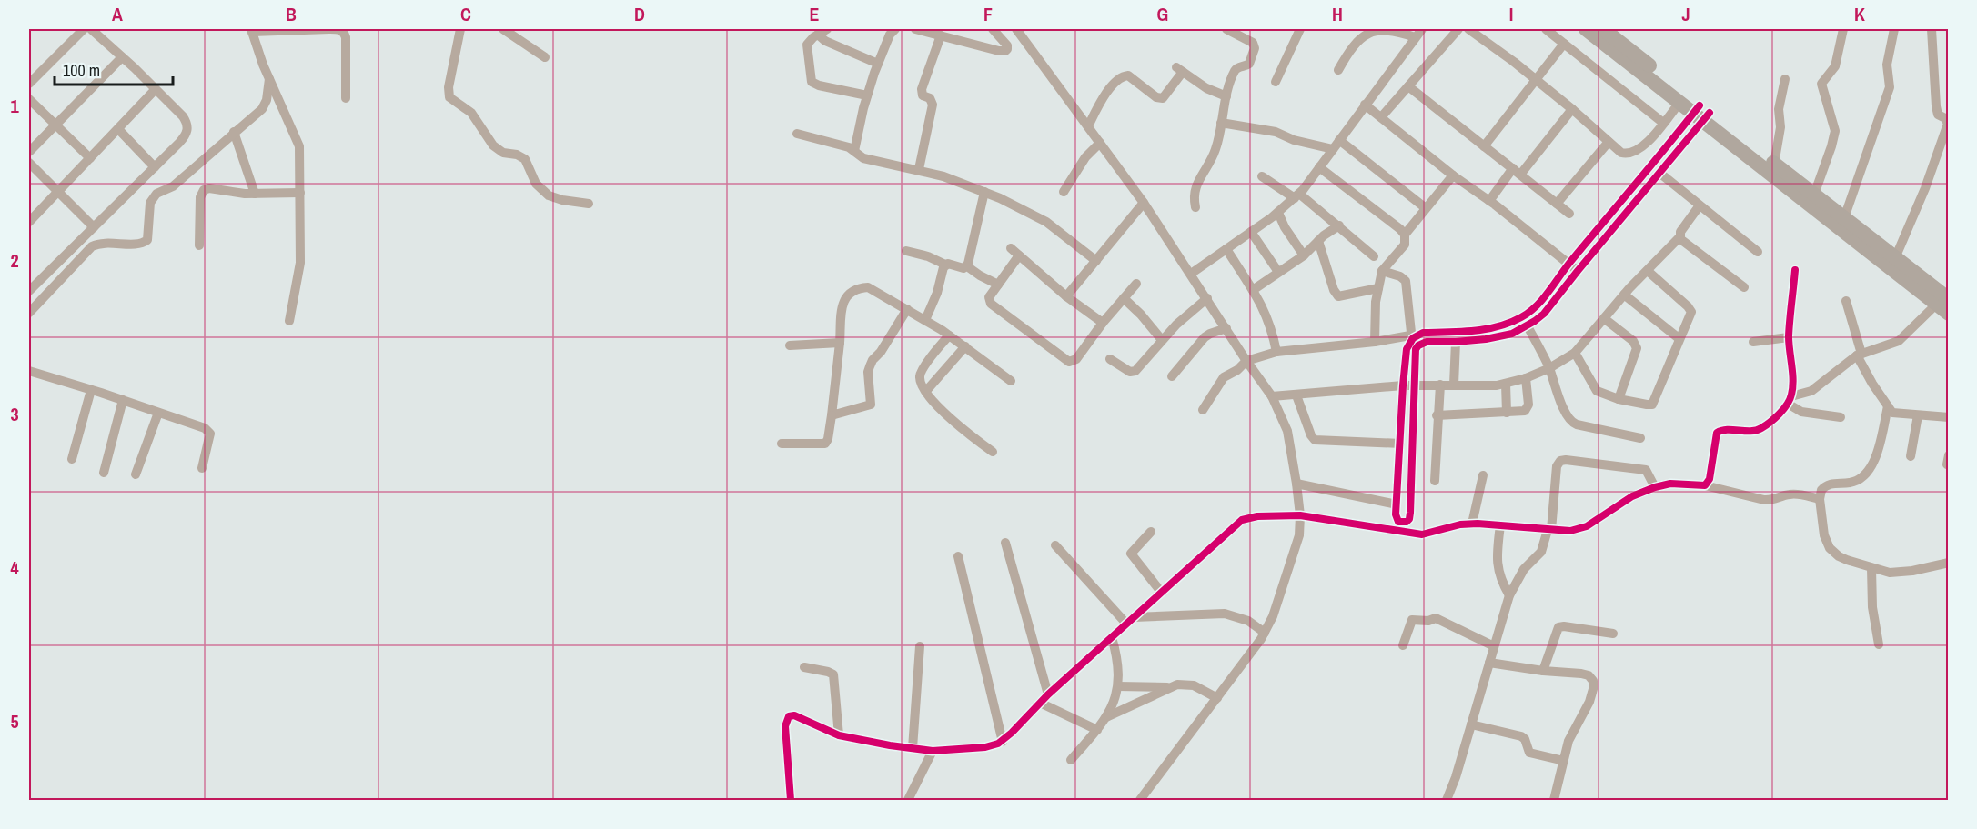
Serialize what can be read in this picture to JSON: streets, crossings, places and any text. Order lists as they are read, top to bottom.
{
  "scale_bar": "100 m",
  "grid": {
    "columns": [
      "A",
      "B",
      "C",
      "D",
      "E",
      "F",
      "G",
      "H",
      "I",
      "J",
      "K"
    ],
    "rows": [
      "1",
      "2",
      "3",
      "4",
      "5"
    ]
  }
}
